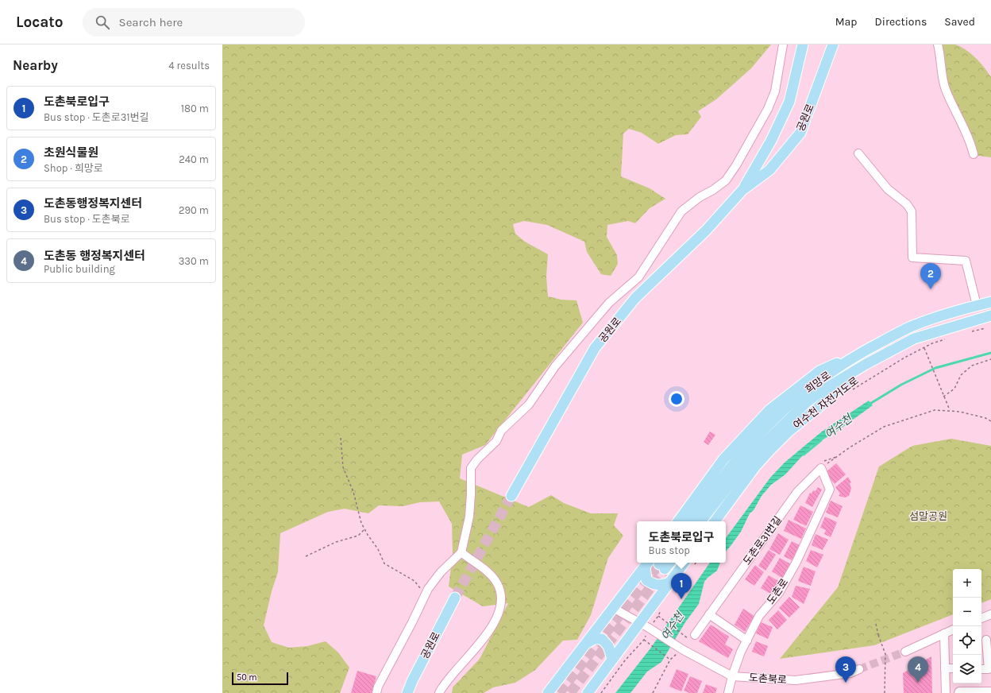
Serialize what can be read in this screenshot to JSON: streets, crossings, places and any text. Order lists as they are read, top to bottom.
{
  "streets": {
    "main road": ["공원로", "희망로"],
    "street": ["도촌로31번길", "도촌로", "도촌북로"],
    "path": ["여수천 자전거도로"]
  },
  "crossings": [
    ["도촌로31번길", "도촌로"],
    ["도촌로", "도촌북로"]
  ],
  "water": ["여수천"],
  "parks": ["섬말공원"],
  "scale_bar": "50 m",
  "page": {
    "header": "Locato",
    "search": "Search here",
    "nav": ["Map", "Directions", "Saved"],
    "heading": ["Nearby", "4 results"],
    "list": [
      {
        "mark": "1",
        "name": "도촌북로입구",
        "note": "Bus stop · 도촌로31번길",
        "value": "180 m"
      },
      {
        "mark": "2",
        "name": "초원식물원",
        "note": "Shop · 희망로",
        "value": "240 m"
      },
      {
        "mark": "3",
        "name": "도촌동행정복지센터",
        "note": "Bus stop · 도촌북로",
        "value": "290 m"
      },
      {
        "mark": "4",
        "name": "도촌동 행정복지센터",
        "note": "Public building",
        "value": "330 m"
      }
    ],
    "pins": [
      "2",
      "1",
      "3",
      "4"
    ],
    "popup": ["도촌북로입구", "Bus stop"],
    "map_buttons": ["+", "−"],
    "scale": "50 m"
  }
}
